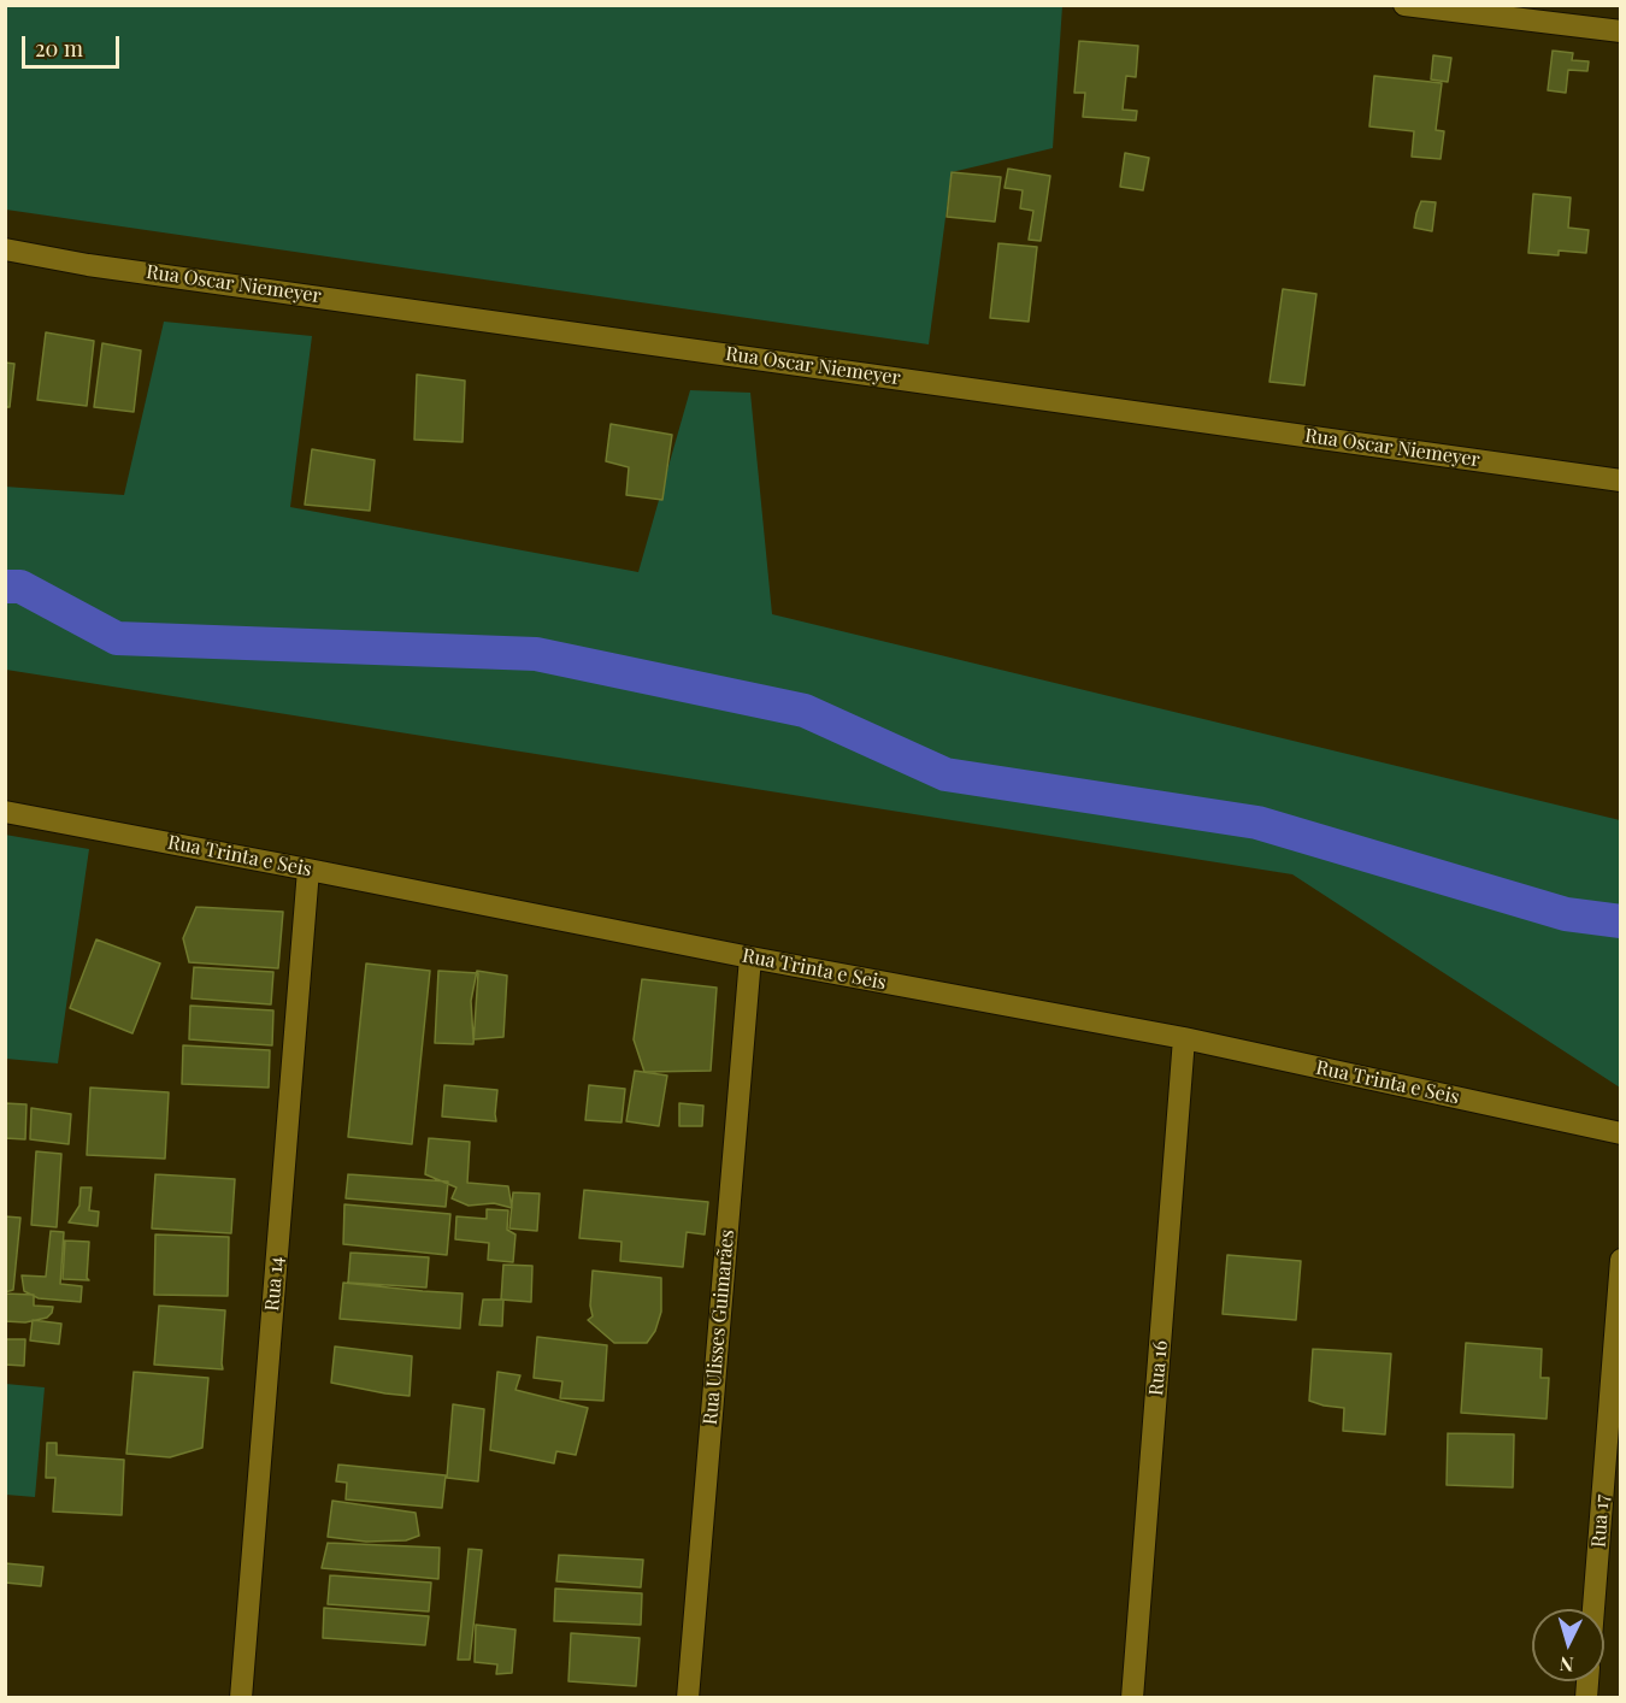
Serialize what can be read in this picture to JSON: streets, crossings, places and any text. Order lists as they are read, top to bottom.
{
  "streets": {
    "street": [
      "Rua Oscar Niemeyer",
      "Rua Trinta e Seis",
      "Rua 14",
      "Rua Ulisses Guimarães",
      "Rua 16",
      "Rua 17"
    ]
  },
  "crossings": [
    ["Rua Trinta e Seis", "Rua 14"],
    ["Rua Trinta e Seis", "Rua Ulisses Guimarães"],
    ["Rua Trinta e Seis", "Rua 16"]
  ],
  "scale_bar": "20 m",
  "north": "bottom"
}
